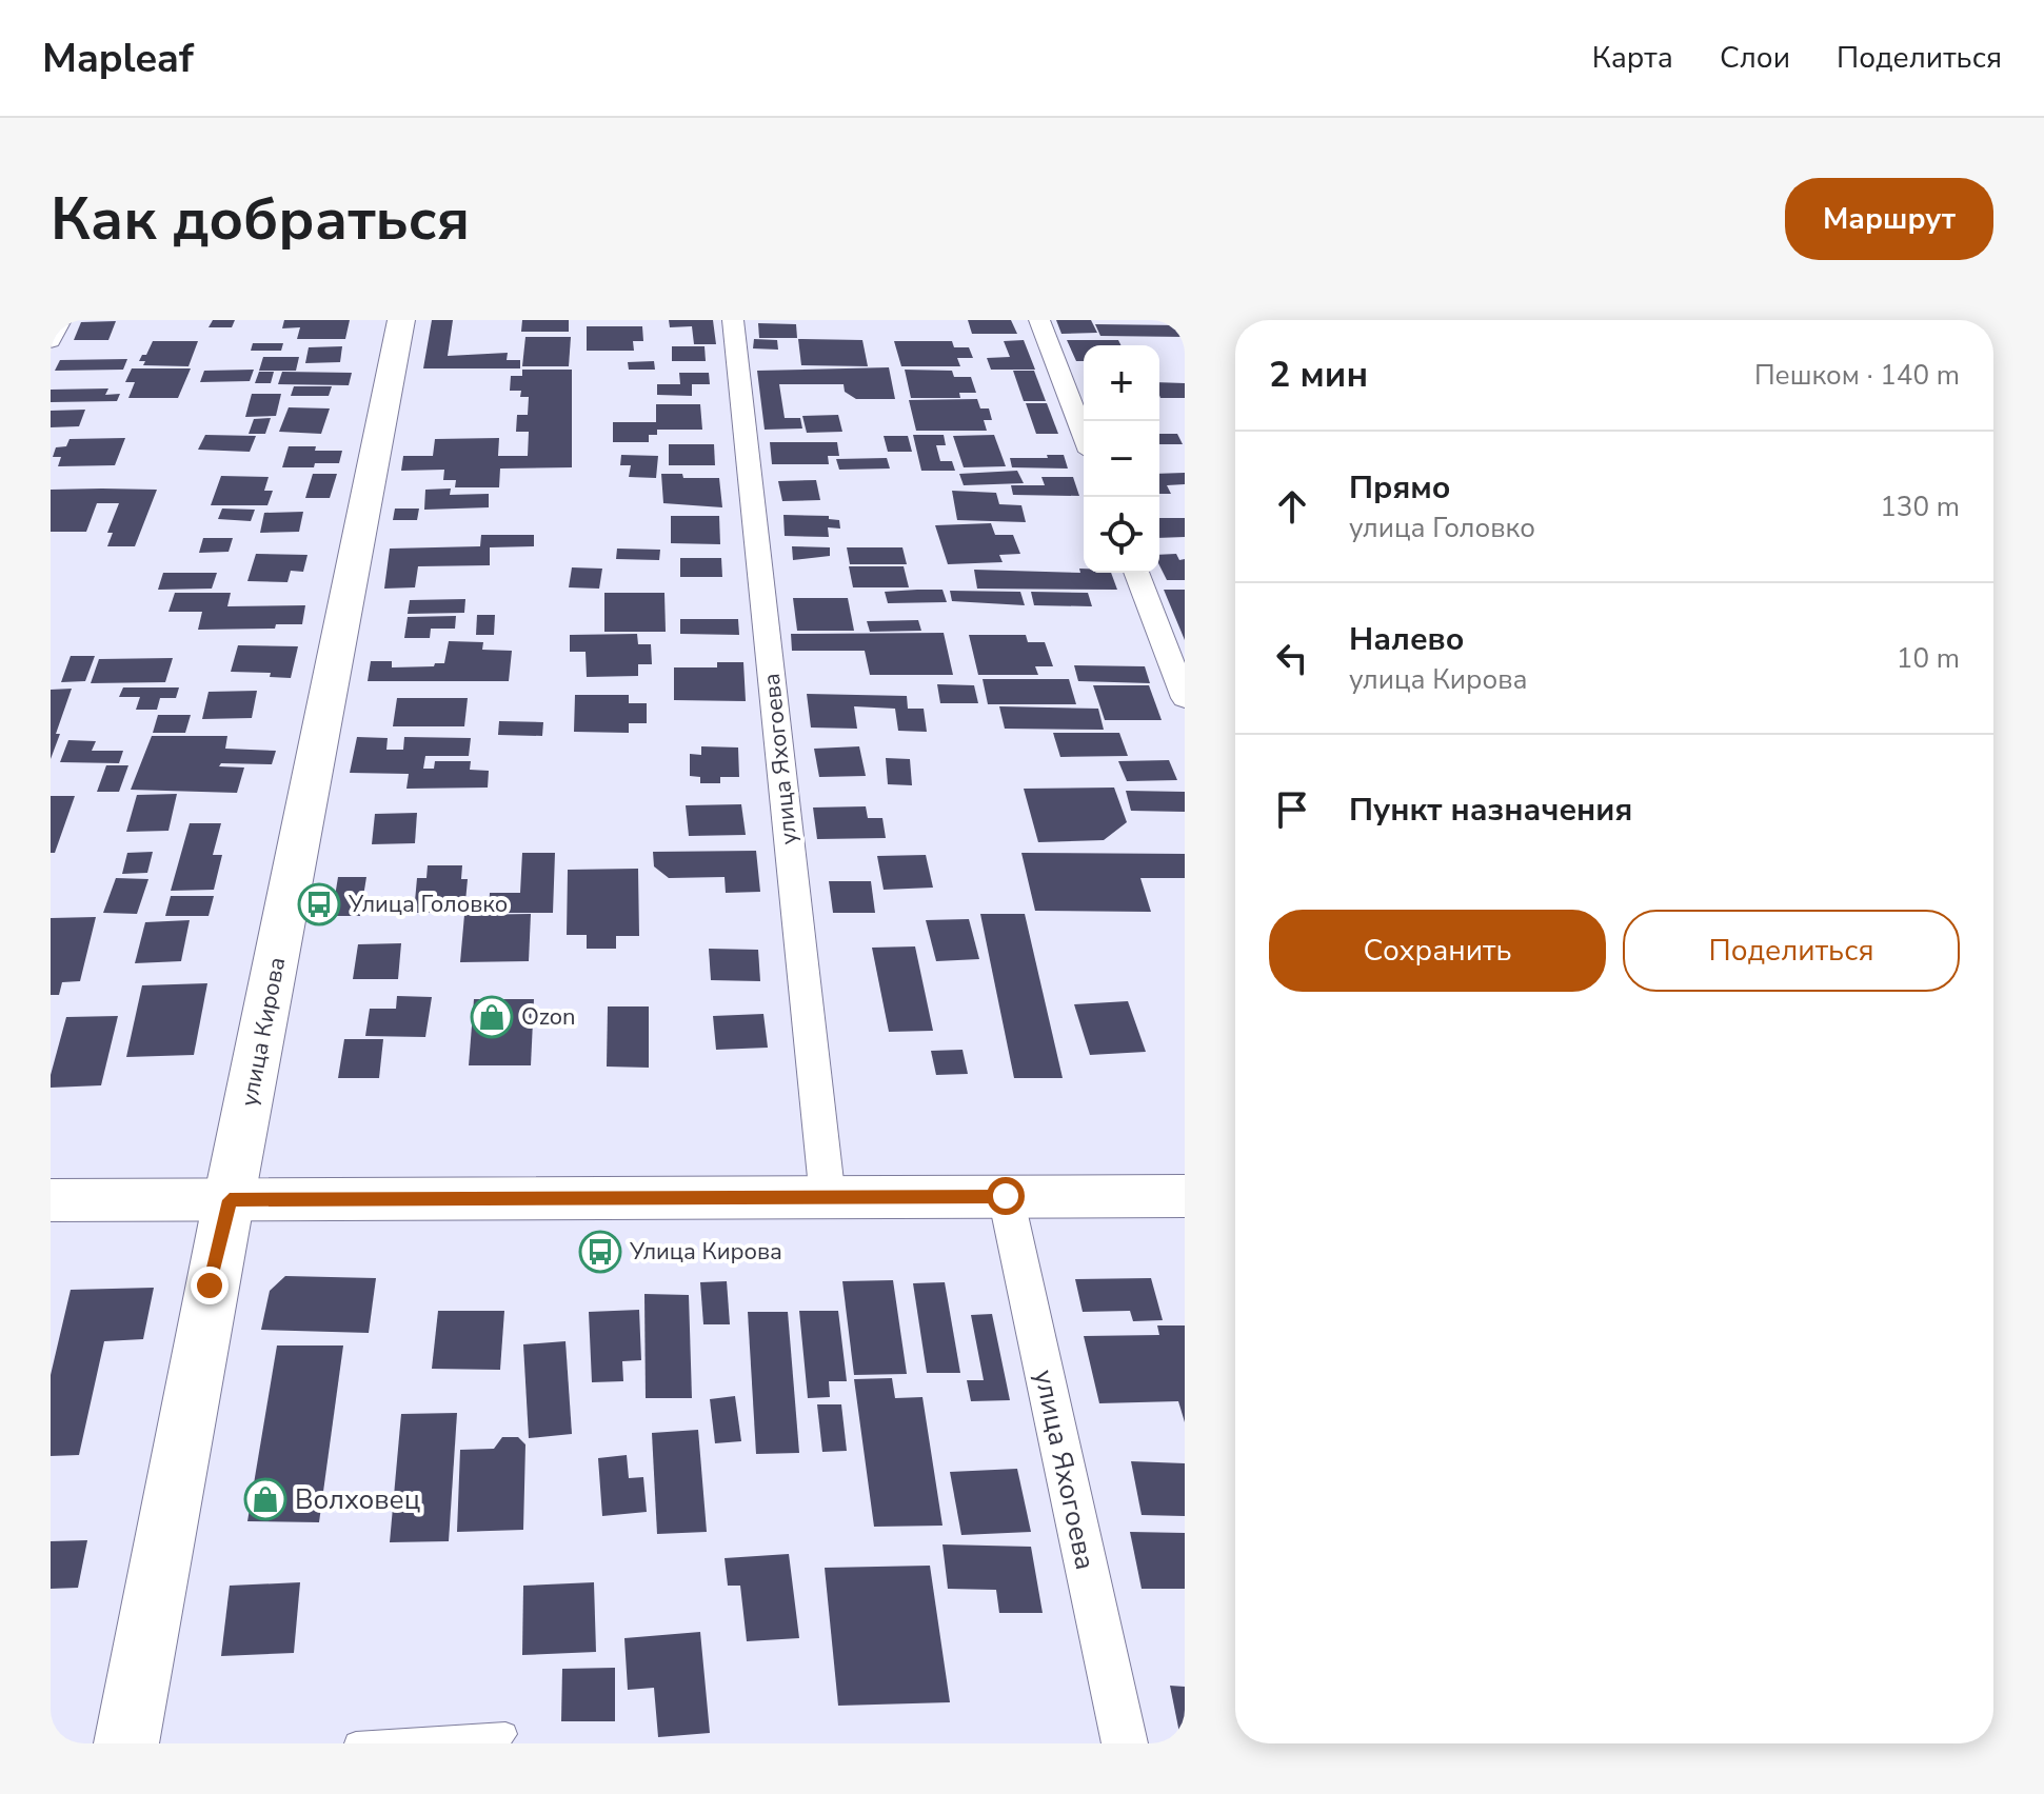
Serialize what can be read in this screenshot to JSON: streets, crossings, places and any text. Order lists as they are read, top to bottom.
{
  "streets": {
    "main road": ["улица Кирова"],
    "street": ["улица Яхогоева"]
  },
  "places": {
    "bus stop": ["Улица Головко", "Улица Кирова"],
    "shop": ["Ozon", "Волховец"]
  },
  "page": {
    "header": "Mapleaf",
    "nav": ["Карта", "Слои", "Поделиться"],
    "buttons": [
      "Маршрут",
      ["Сохранить", "Поделиться"]
    ],
    "title": "Как добраться",
    "heading": ["2 мин", "Пешком · 140 m"],
    "map_buttons": ["+", "−"],
    "list": [
      ["Прямо", "улица Головко", "130 m"],
      ["Налево", "улица Кирова", "10 m"],
      "Пункт назначения"
    ]
  }
}
